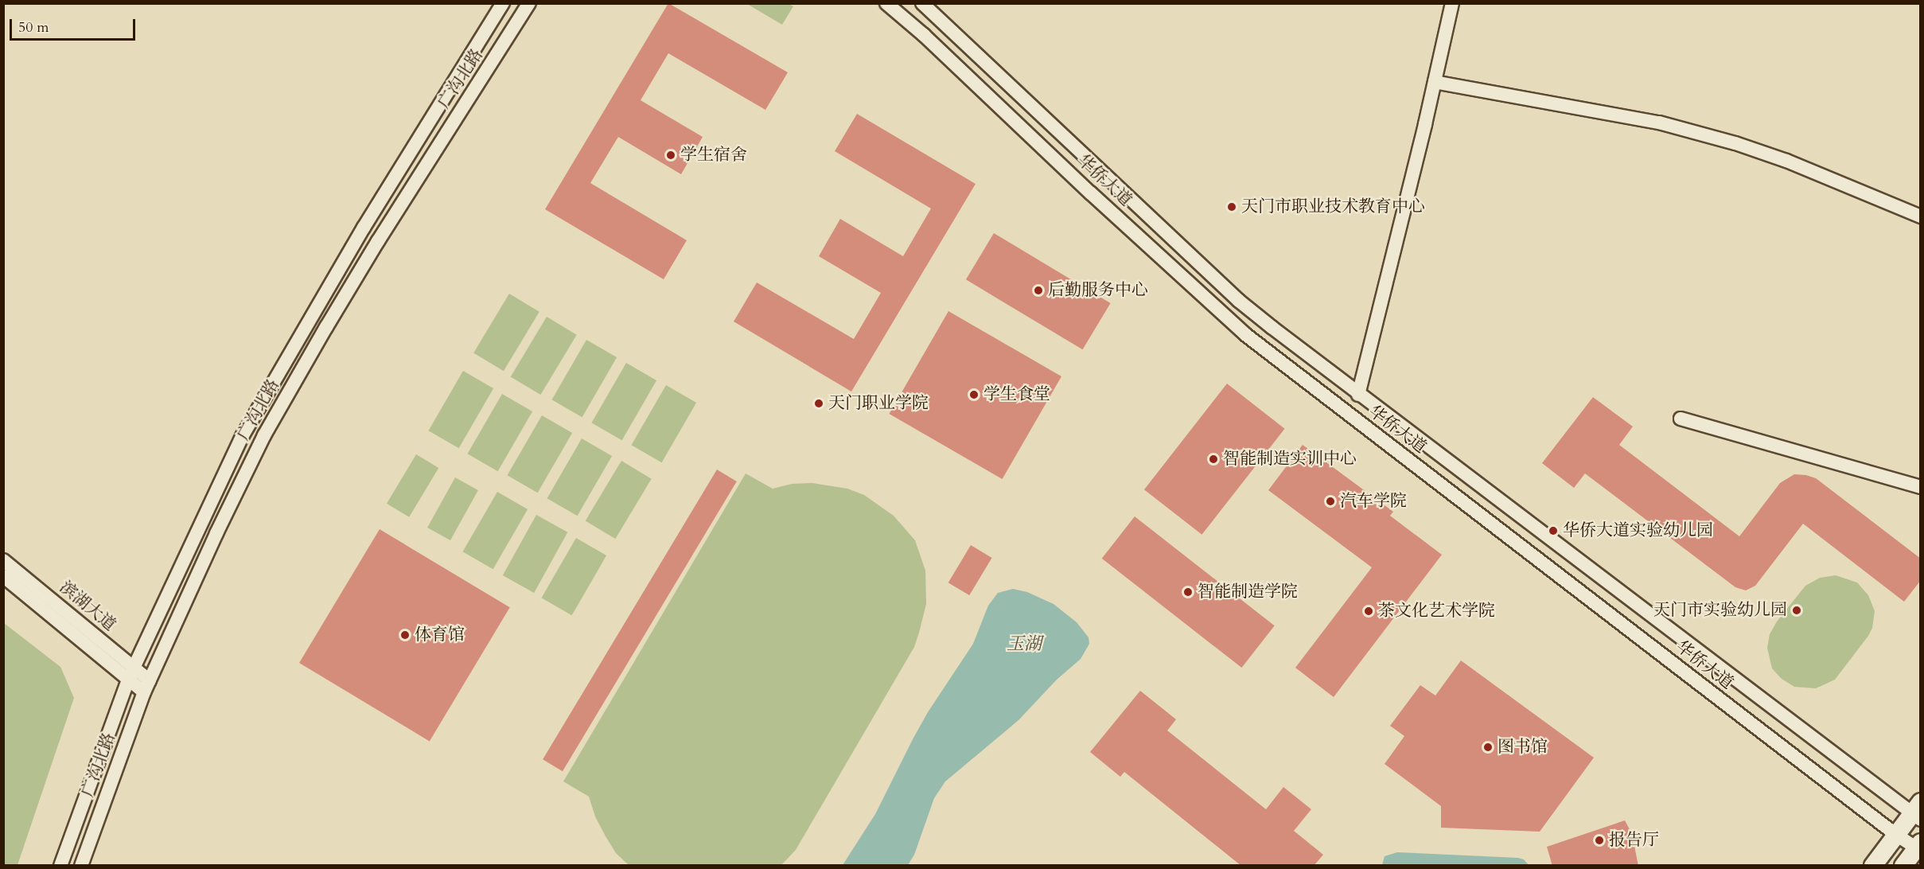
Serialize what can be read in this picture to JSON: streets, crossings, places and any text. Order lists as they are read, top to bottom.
{
  "streets": {
    "street": ["广沟北路", "华侨大道", "滨湖大道"]
  },
  "crossings": [
    ["广沟北路", "滨湖大道"]
  ],
  "water": ["玉湖"],
  "places": [
    "学生宿舍",
    "天门市职业技术教育中心",
    "后勤服务中心",
    "学生食堂",
    "天门职业学院",
    "智能制造实训中心",
    "汽车学院",
    "华侨大道实验幼儿园",
    "智能制造学院",
    "天门市实验幼儿园",
    "茶文化艺术学院",
    "体育馆",
    "图书馆",
    "报告厅"
  ],
  "scale_bar": "50 m"
}
